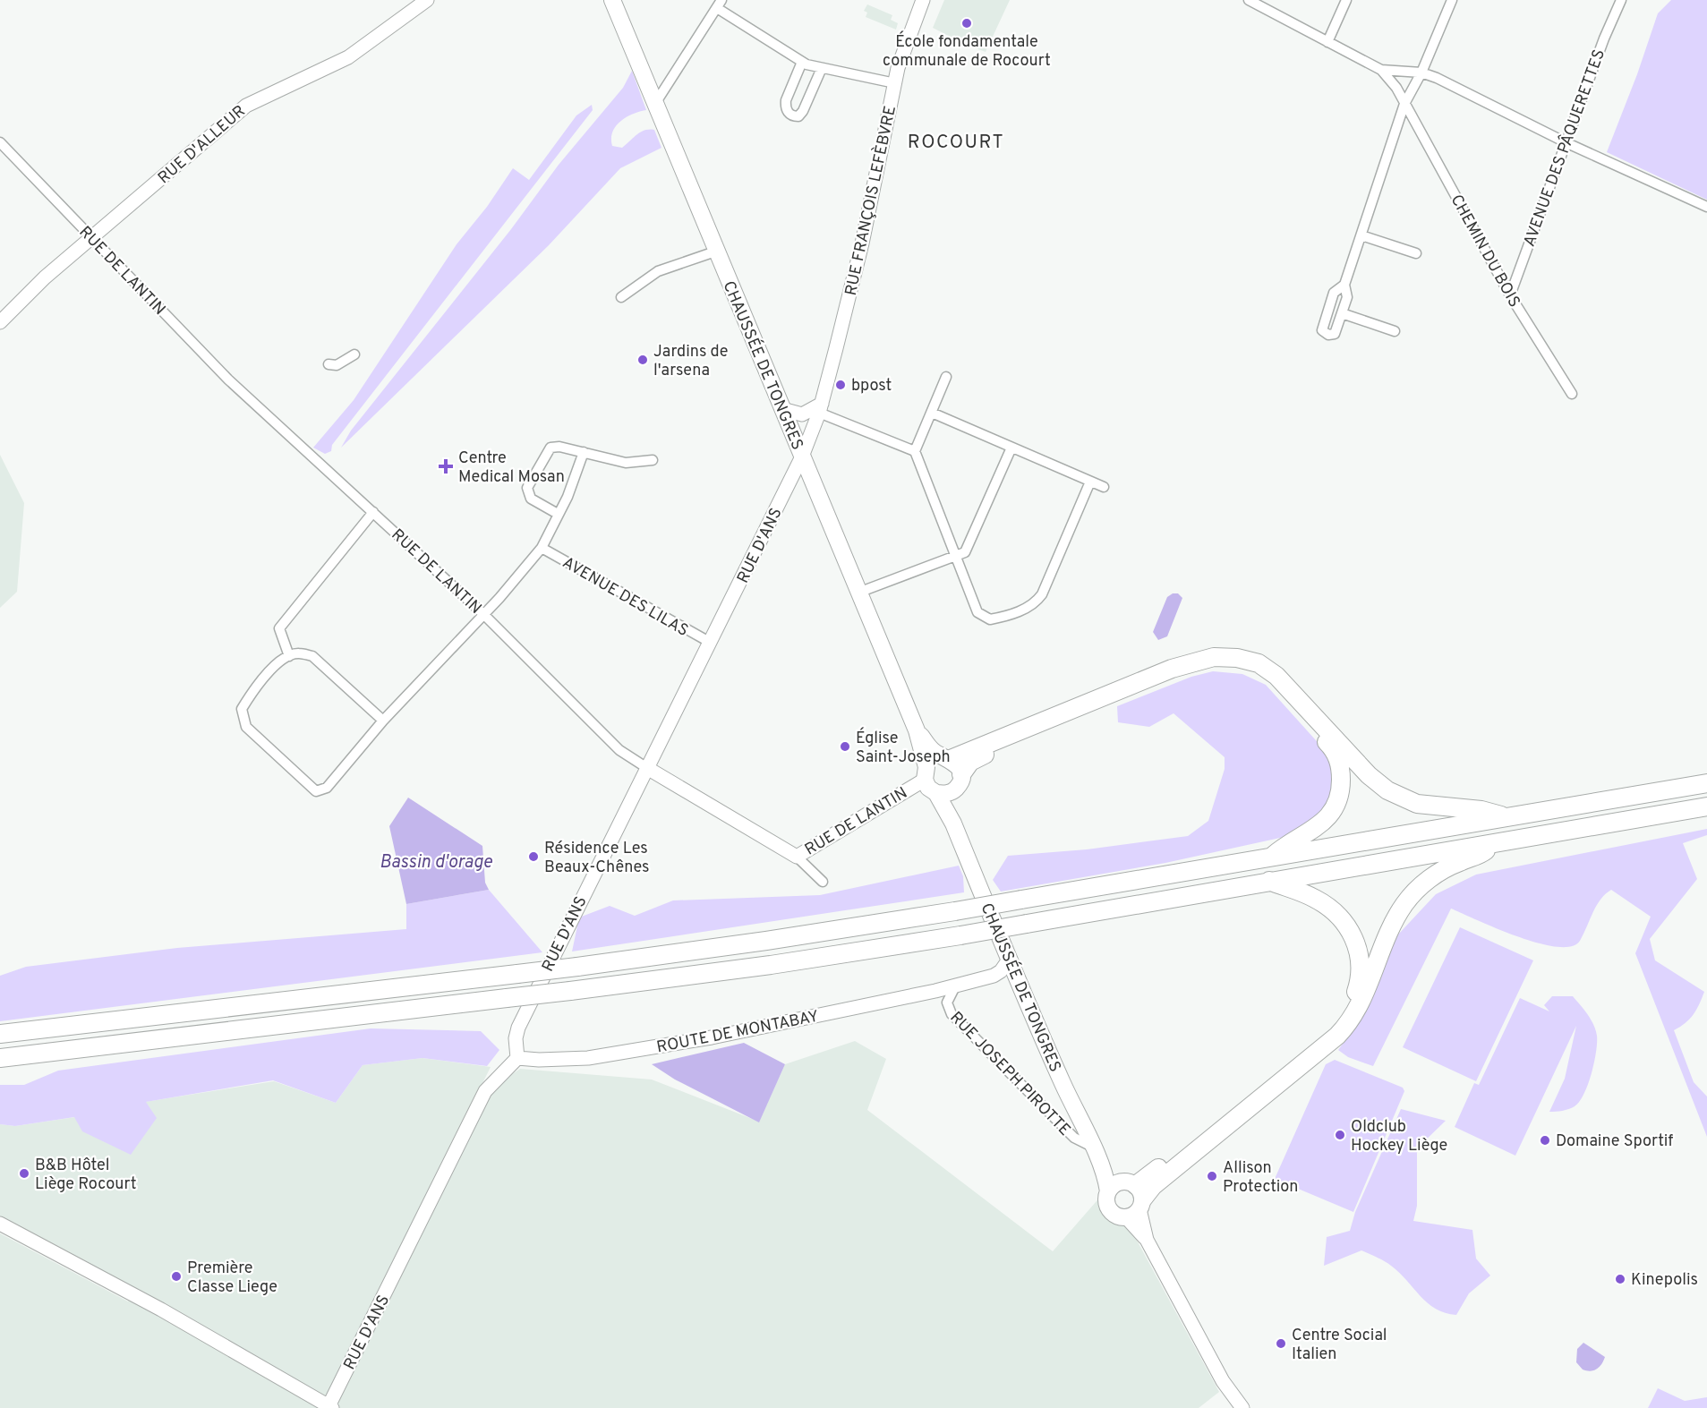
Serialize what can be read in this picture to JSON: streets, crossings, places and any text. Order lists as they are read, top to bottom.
{
  "streets": {
    "main road": [
      "RUE D'ALLEUR",
      "RUE FRANÇOIS LEFÈBVRE",
      "RUE DE LANTIN",
      "CHAUSSÉE DE TONGRES",
      "RUE D'ANS",
      "ROUTE DE MONTABAY",
      "RUE JOSEPH PIROTTE"
    ],
    "street": ["AVENUE DES PÂQUERETTES", "CHEMIN DU BOIS", "AVENUE DES LILAS"]
  },
  "crossings": [
    ["RUE D'ALLEUR", "RUE DE LANTIN"],
    ["AVENUE DES PÂQUERETTES", "CHEMIN DU BOIS"],
    ["RUE FRANÇOIS LEFÈBVRE", "CHAUSSÉE DE TONGRES"],
    ["RUE FRANÇOIS LEFÈBVRE", "RUE D'ANS"],
    ["RUE DE LANTIN", "CHAUSSÉE DE TONGRES"],
    ["RUE DE LANTIN", "RUE D'ANS"],
    ["CHAUSSÉE DE TONGRES", "RUE D'ANS"],
    ["CHAUSSÉE DE TONGRES", "RUE JOSEPH PIROTTE"],
    ["RUE D'ANS", "AVENUE DES LILAS"],
    ["RUE D'ANS", "ROUTE DE MONTABAY"],
    ["ROUTE DE MONTABAY", "RUE JOSEPH PIROTTE"]
  ],
  "districts": ["ROCOURT"],
  "water": ["Bassin d'orage"],
  "places": {
    "other": [
      "École fondamentale communale de Rocourt",
      "Jardins de l'arsena",
      "bpost",
      "Église Saint-Joseph",
      "Résidence Les Beaux-Chênes",
      "Oldclub Hockey Liège",
      "Domaine Sportif",
      "B&B Hôtel Liège Rocourt",
      "Allison Protection",
      "Première Classe Liege",
      "Kinepolis",
      "Centre Social Italien"
    ],
    "health": ["Centre Medical Mosan"]
  }
}
